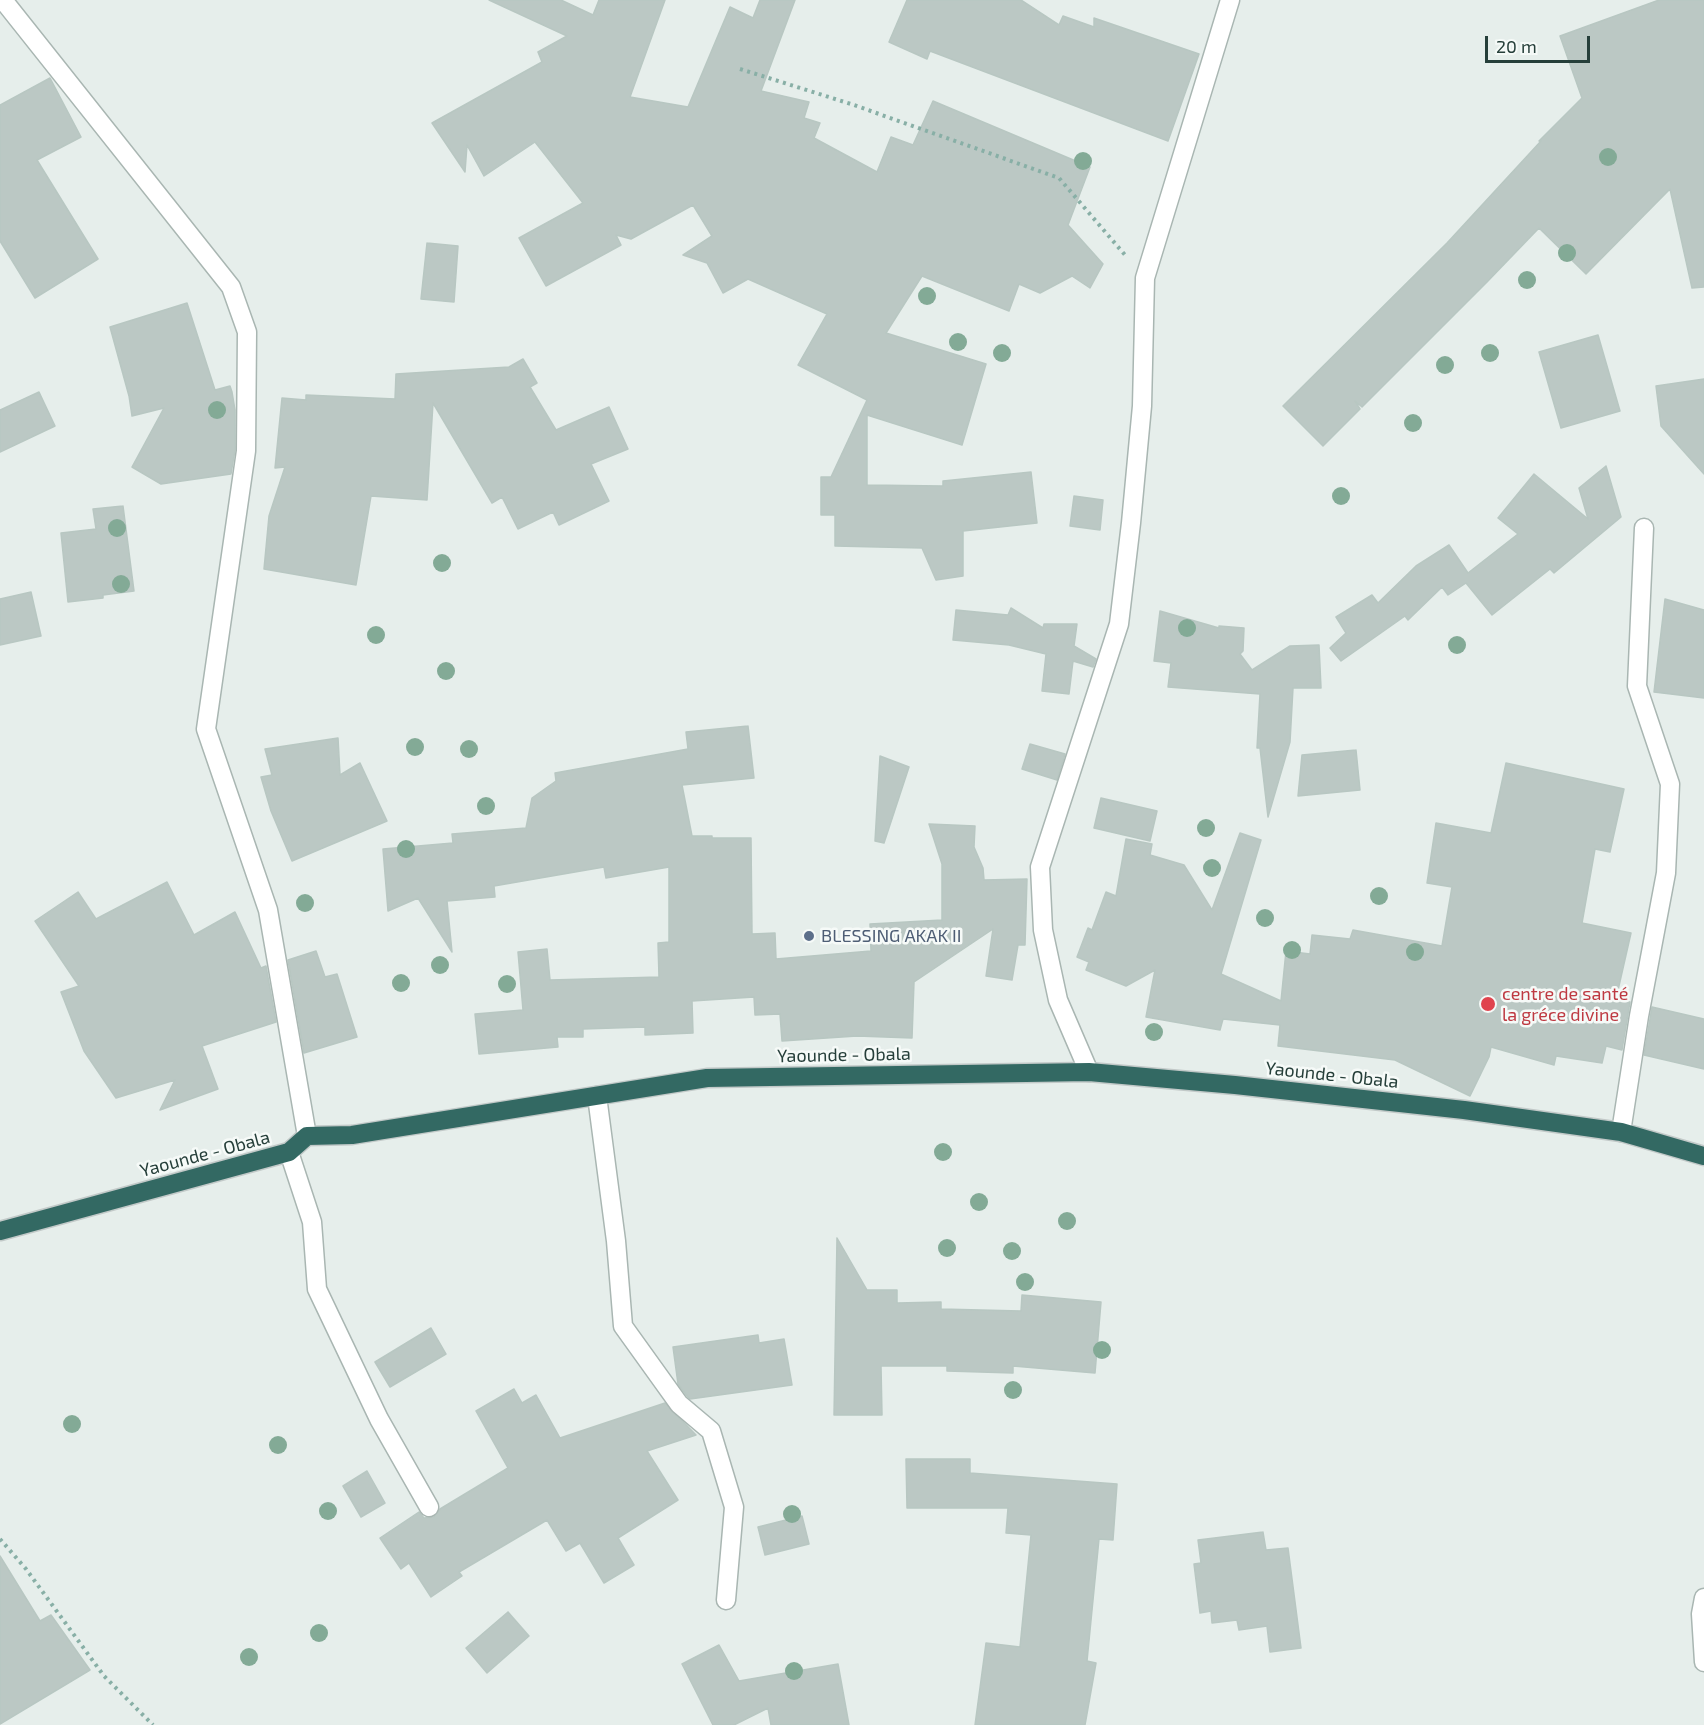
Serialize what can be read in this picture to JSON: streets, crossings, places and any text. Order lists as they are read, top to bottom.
{
  "streets": {
    "highway": ["Yaounde - Obala"]
  },
  "places": ["BLESSING AKAK II", "centre de santé la gréce divine"],
  "scale_bar": "20 m"
}
